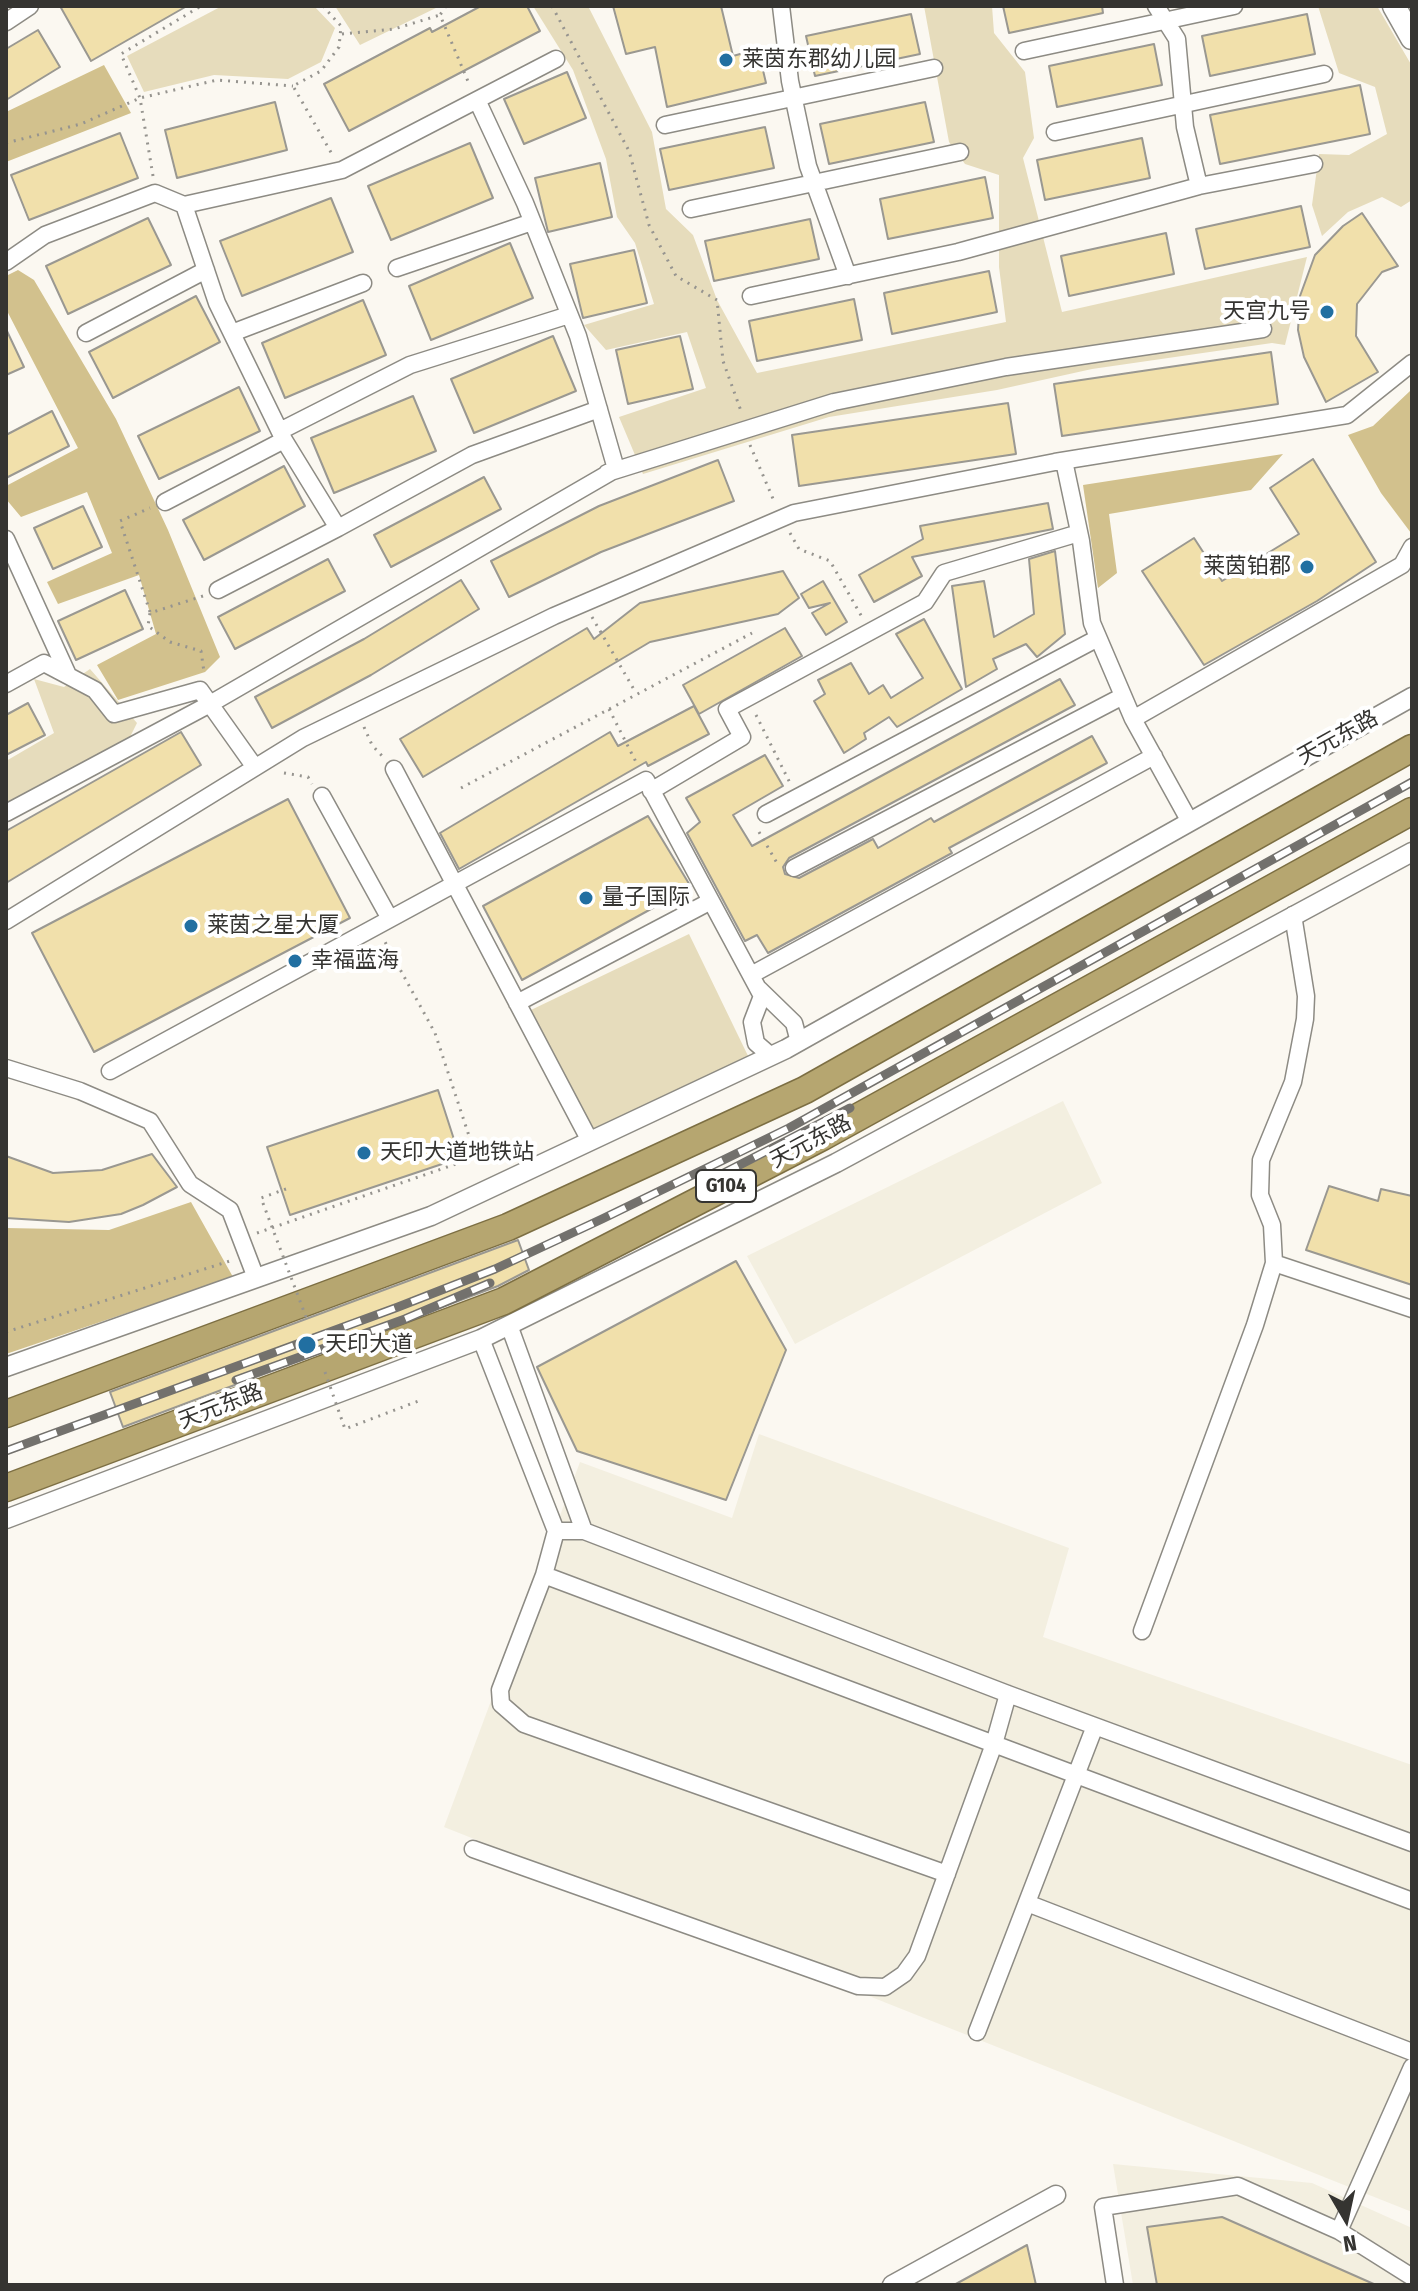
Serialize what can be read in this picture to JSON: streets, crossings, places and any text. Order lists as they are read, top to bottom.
{
  "streets": {
    "highway": ["天元东路", "G104"]
  },
  "places": [
    "莱茵东郡幼儿园",
    "天宫九号",
    "莱茵铂郡",
    "量子国际",
    "莱茵之星大厦",
    "幸福蓝海",
    "天印大道地铁站",
    "天印大道"
  ],
  "north": "bottom"
}
